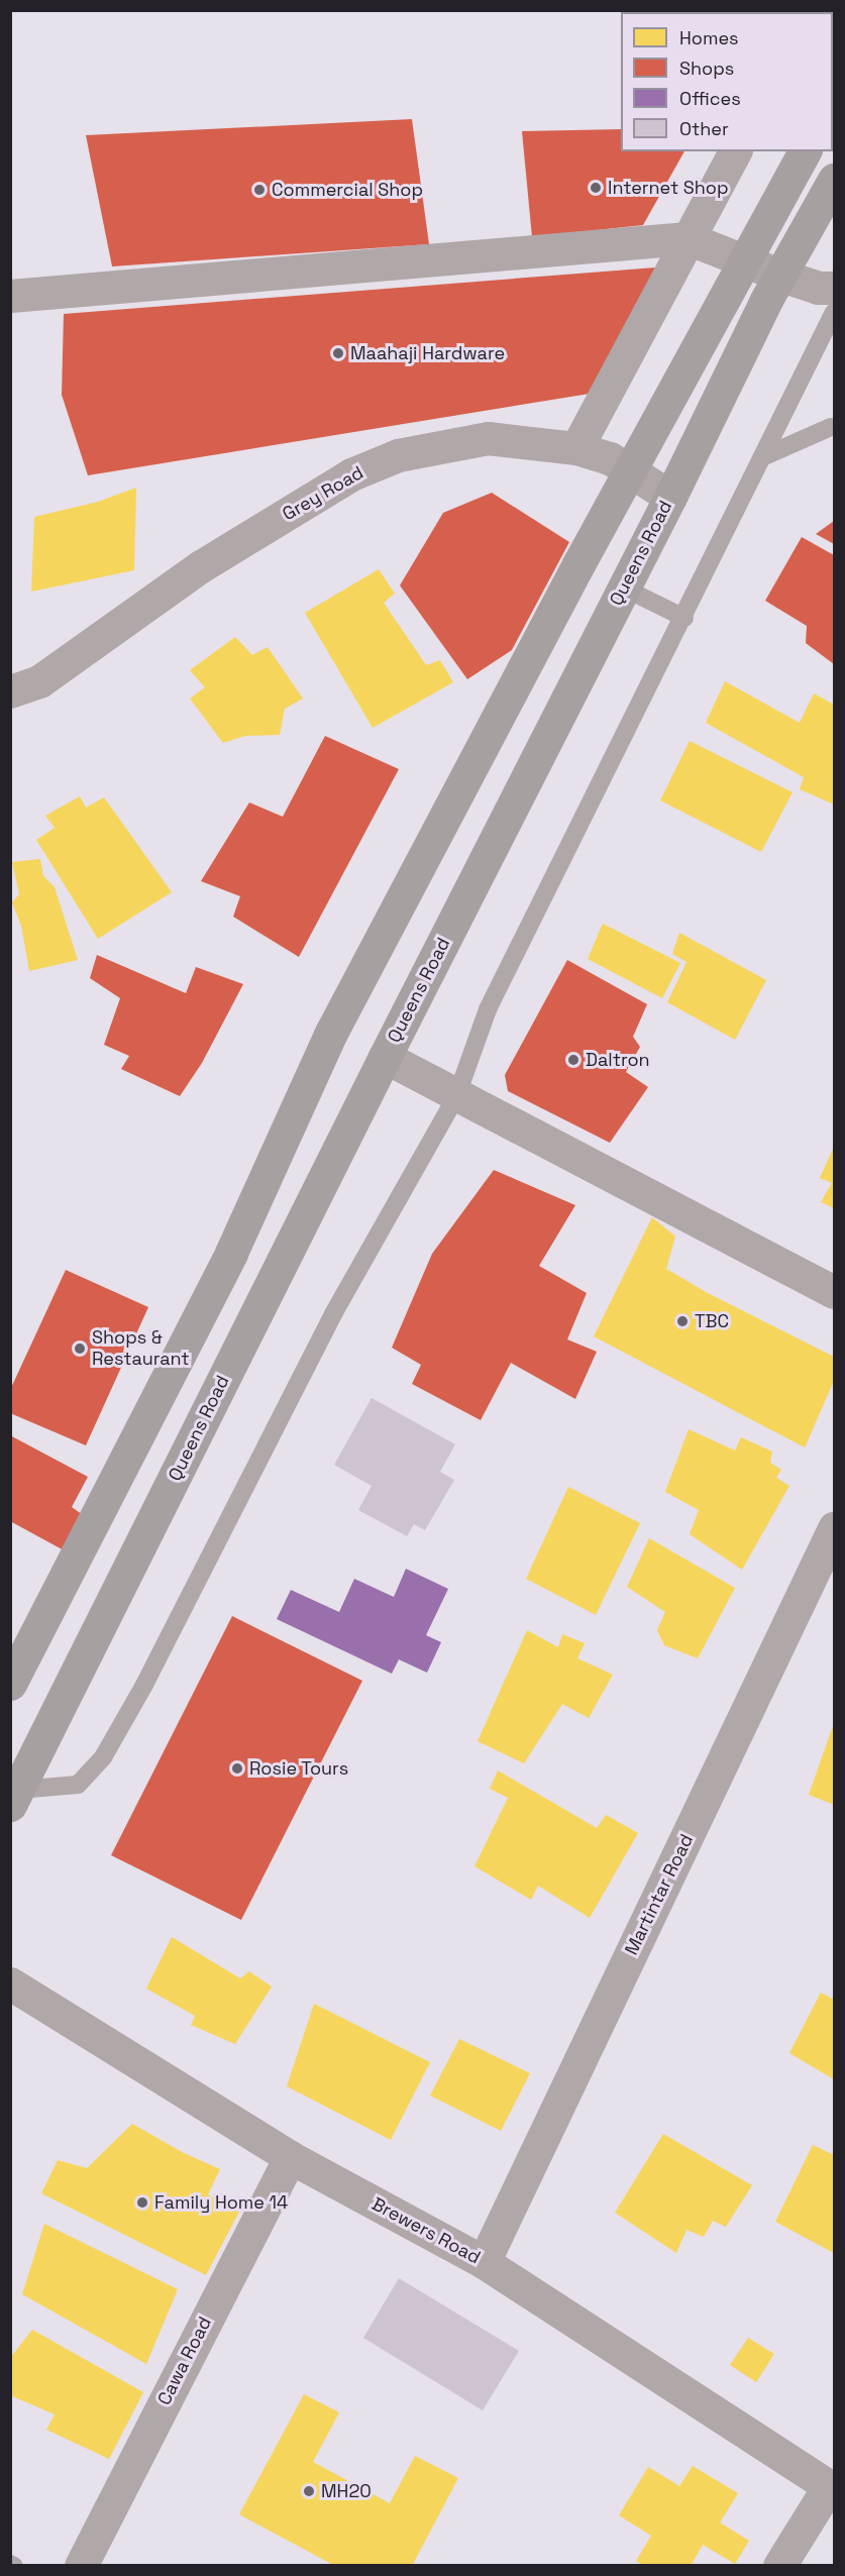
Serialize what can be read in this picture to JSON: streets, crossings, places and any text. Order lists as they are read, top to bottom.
{
  "streets": {
    "main road": ["Queens Road"],
    "street": [
      "Grey Road",
      "Martintar Road",
      "Brewers Road",
      "Cawa Road"
    ]
  },
  "crossings": [
    ["Grey Road", "Queens Road"],
    ["Martintar Road", "Brewers Road"],
    ["Brewers Road", "Cawa Road"]
  ],
  "places": [
    "Internet Shop",
    "Commercial Shop",
    "Maahaji Hardware",
    "Daltron",
    "TBC",
    "Shops & Restaurant",
    "Rosie Tours",
    "Family Home 14",
    "MH20"
  ],
  "legend": [
    "Homes",
    "Shops",
    "Offices",
    "Other"
  ]
}
